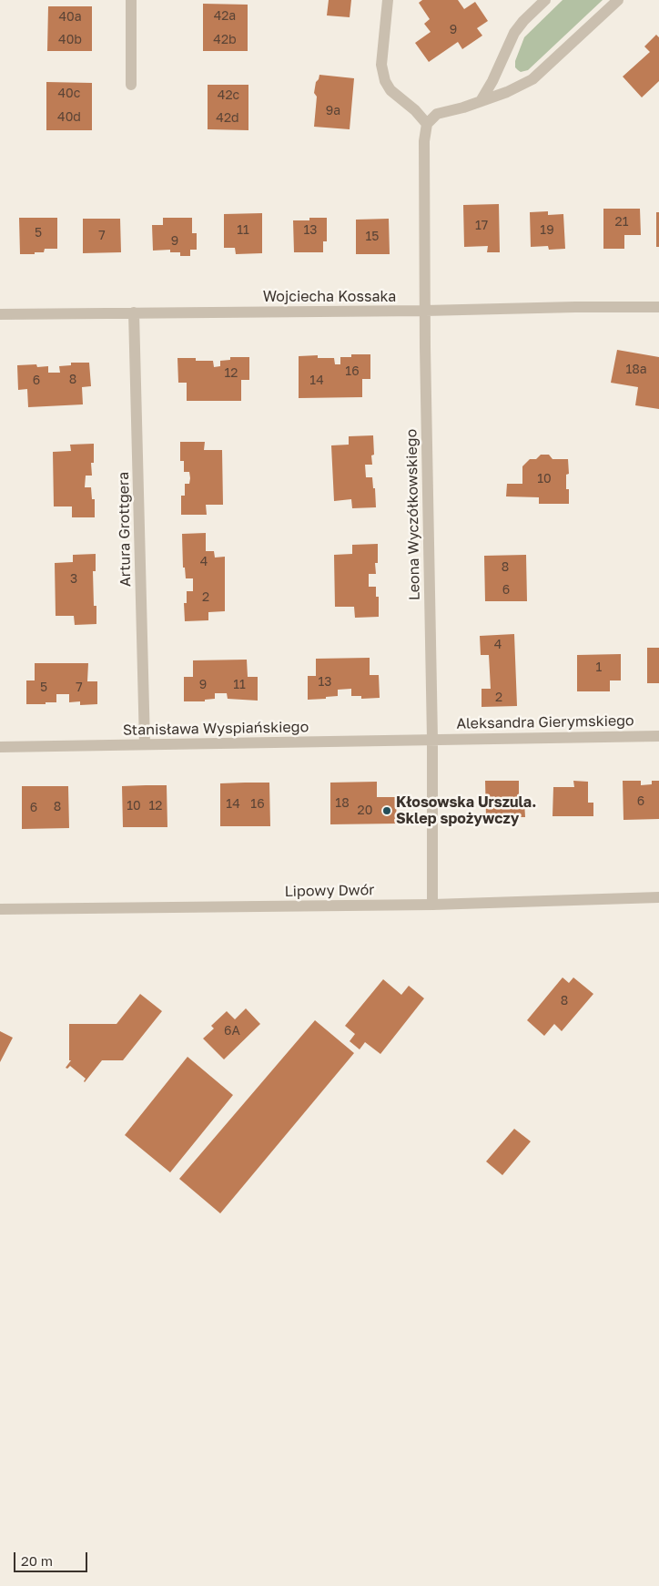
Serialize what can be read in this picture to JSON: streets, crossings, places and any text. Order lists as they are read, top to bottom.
{
  "streets": {
    "street": [
      "Wojciecha Kossaka",
      "Leona Wyczółkowskiego",
      "Artura Grottgera",
      "Aleksandra Gierymskiego",
      "Stanisława Wyspiańskiego",
      "Lipowy Dwór"
    ]
  },
  "crossings": [
    ["Wojciecha Kossaka", "Leona Wyczółkowskiego"],
    ["Wojciecha Kossaka", "Artura Grottgera"],
    ["Leona Wyczółkowskiego", "Aleksandra Gierymskiego"],
    ["Leona Wyczółkowskiego", "Stanisława Wyspiańskiego"],
    ["Leona Wyczółkowskiego", "Lipowy Dwór"],
    ["Artura Grottgera", "Stanisława Wyspiańskiego"],
    ["Aleksandra Gierymskiego", "Stanisława Wyspiańskiego"]
  ],
  "places": ["Kłosowska Urszula. Sklep spożywczy"],
  "house_numbers": [
    "42a",
    "40a",
    "9",
    "40b",
    "42b",
    "40c",
    "42c",
    "9a",
    "40d",
    "42d",
    "21",
    "17",
    "11",
    "13",
    "19",
    "5",
    "7",
    "15",
    "9",
    "18a",
    "16",
    "12",
    "8",
    "6",
    "14",
    "10",
    "4",
    "8",
    "3",
    "6",
    "2",
    "4",
    "1",
    "13",
    "9",
    "11",
    "5",
    "7",
    "2",
    "6",
    "18",
    "14",
    "16",
    "10",
    "12",
    "8",
    "6",
    "20",
    "8",
    "6A"
  ],
  "scale_bar": "20 m"
}
